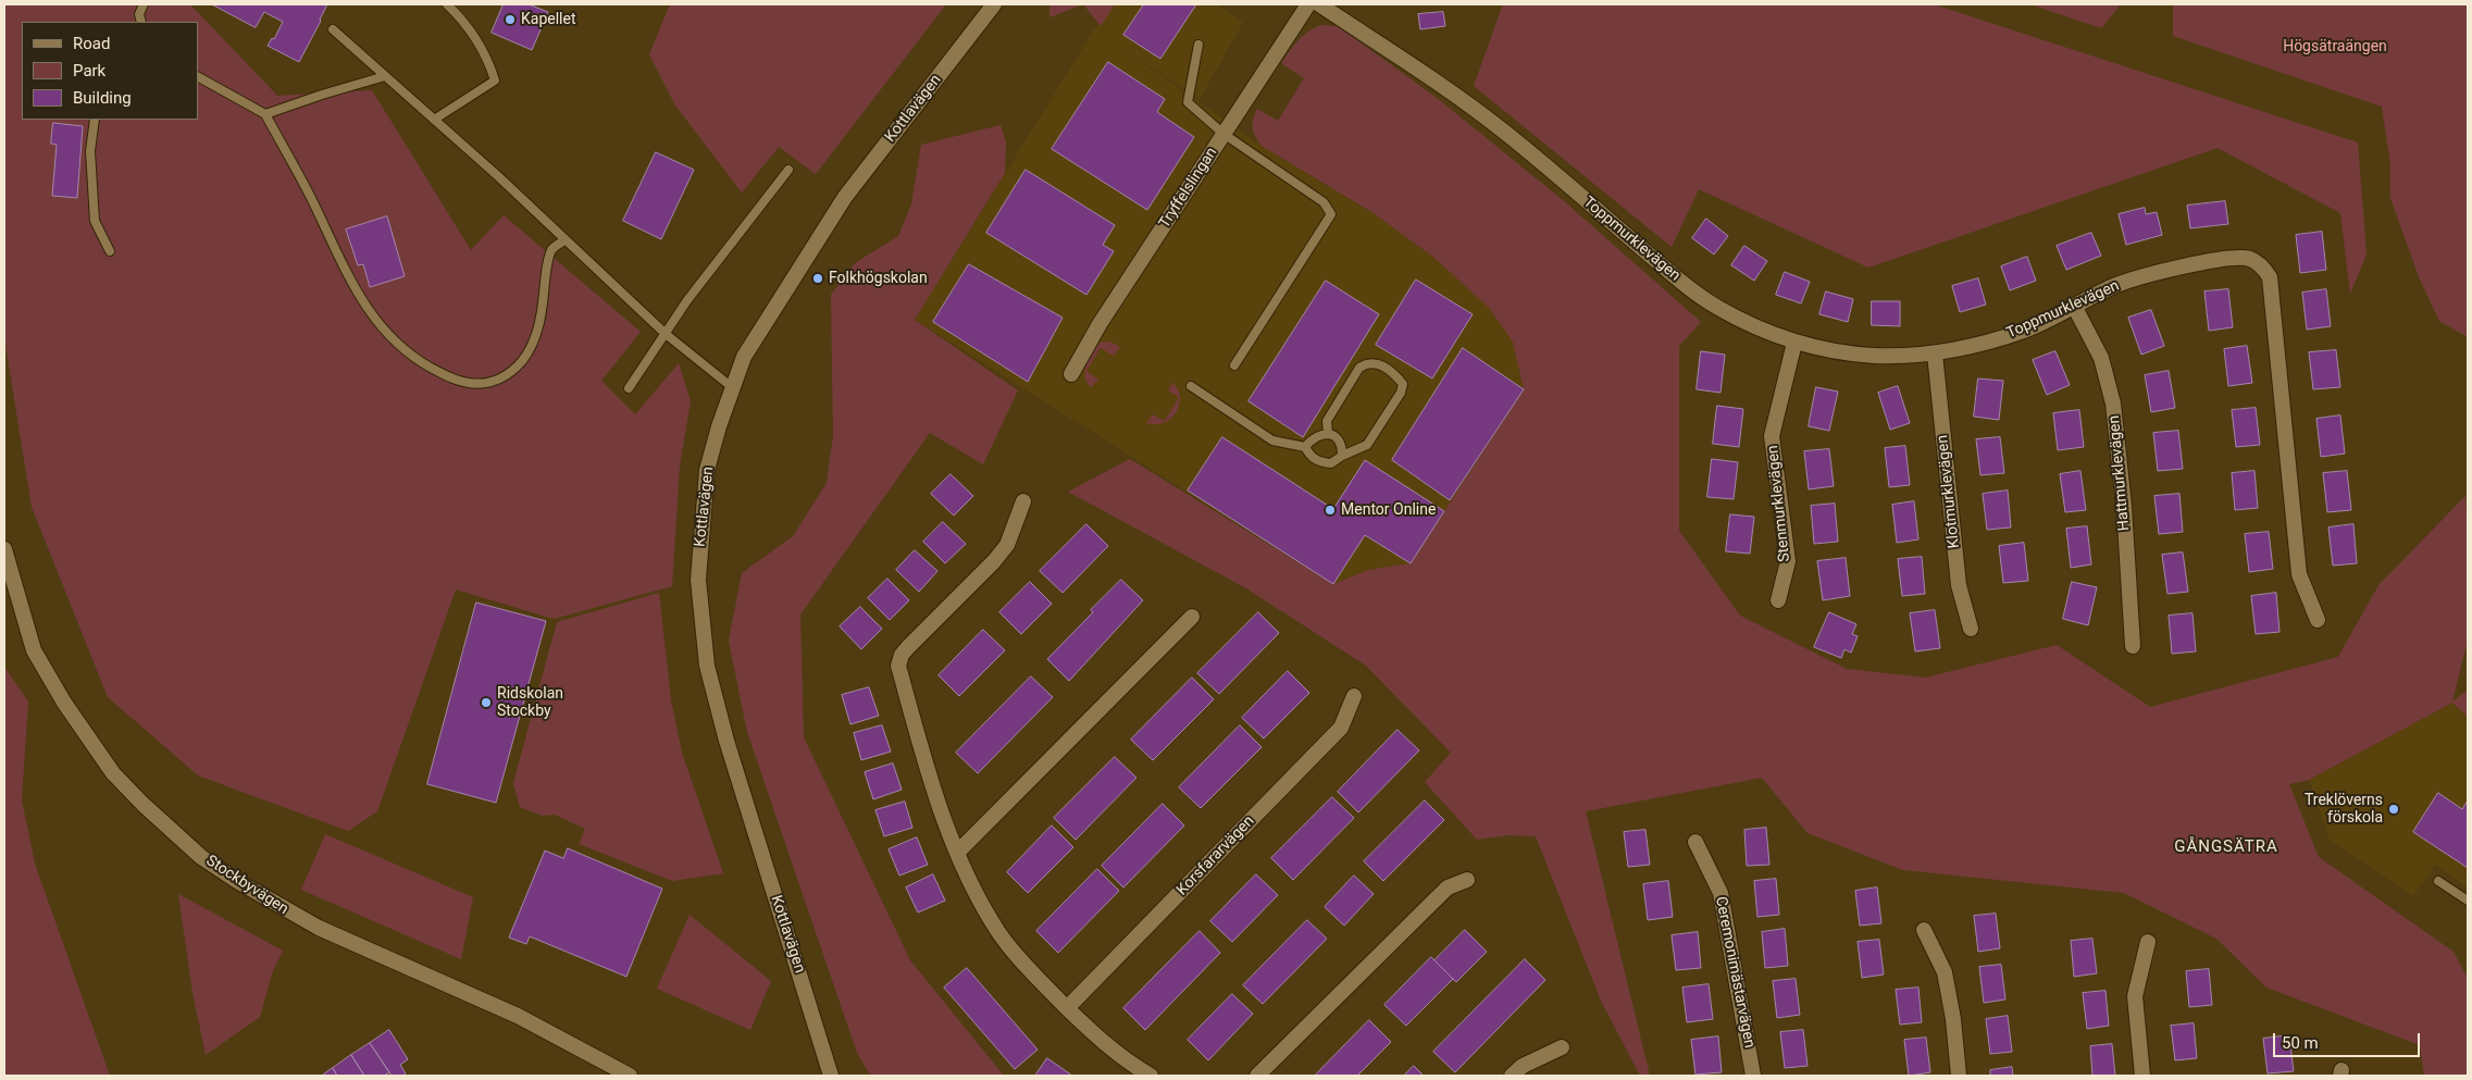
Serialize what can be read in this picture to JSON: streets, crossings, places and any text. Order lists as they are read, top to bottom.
{
  "streets": {
    "street": [
      "Kottlavägen",
      "Tryffelslingan",
      "Toppmurklevägen",
      "Hattmurklevägen",
      "Klotmurklevägen",
      "Stenmurklevägen",
      "Korsfararvägen",
      "Stockbyvägen",
      "Ceremonimästarvägen"
    ]
  },
  "crossings": [
    ["Toppmurklevägen", "Hattmurklevägen"],
    ["Toppmurklevägen", "Klotmurklevägen"],
    ["Toppmurklevägen", "Stenmurklevägen"]
  ],
  "districts": ["GÅNGSÄTRA"],
  "parks": ["Högsätraängen"],
  "places": [
    "Kapellet",
    "Folkhögskolan",
    "Mentor Online",
    "Ridskolan Stockby",
    "Treklöverns förskola"
  ],
  "legend": ["Road", "Park", "Building"],
  "scale_bar": "50 m"
}
